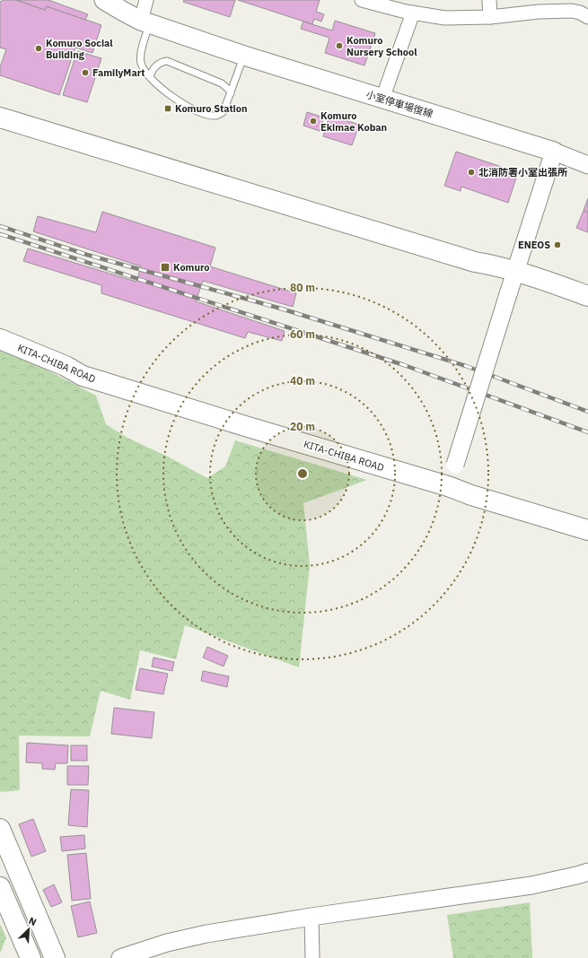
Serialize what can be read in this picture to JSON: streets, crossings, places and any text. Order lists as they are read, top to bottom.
{
  "streets": {
    "highway": ["KITA-CHIBA ROAD"],
    "main road": ["小室停車場復線"]
  },
  "places": {
    "other": [
      "Komuro Nursery School",
      "Komuro Social Building",
      "FamilyMart",
      "Komuro Ekimae Koban",
      "北消防署小室出張所",
      "ENEOS"
    ],
    "transit": ["Komuro Station", "Komuro"]
  },
  "north": "top right",
  "rings": [
    "80 m",
    "60 m",
    "40 m",
    "20 m"
  ]
}
